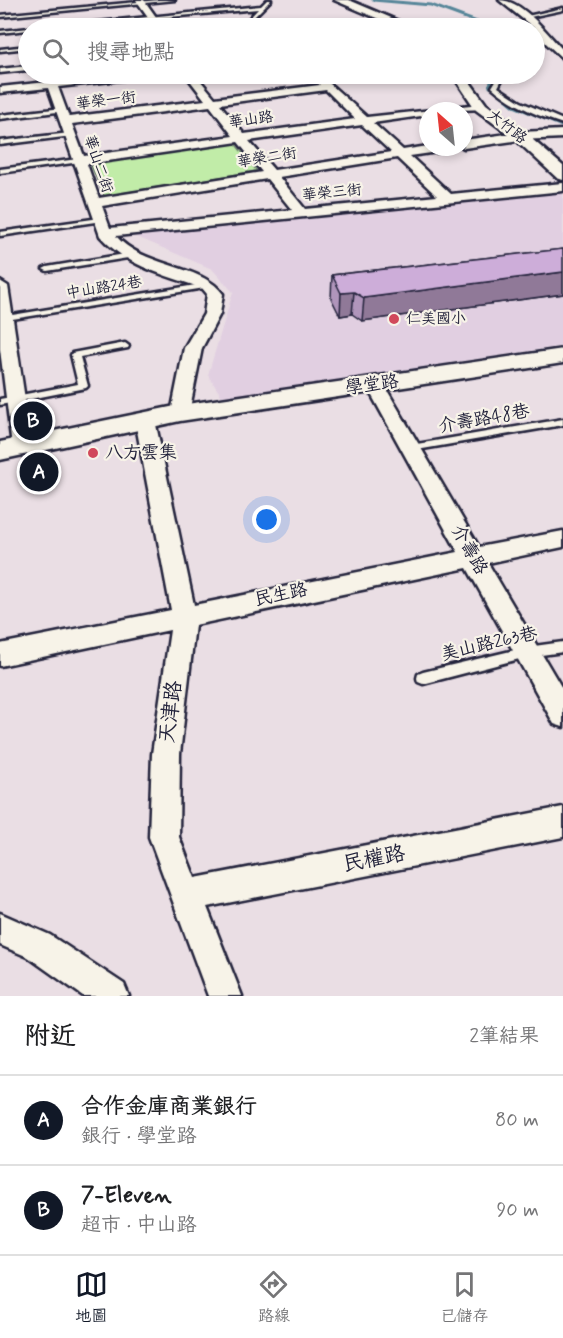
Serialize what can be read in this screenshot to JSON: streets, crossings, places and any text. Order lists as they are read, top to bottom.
{
  "streets": {
    "street": [
      "華榮一街",
      "華山路",
      "大竹路",
      "華榮二街",
      "華山二街",
      "華榮三街",
      "學堂路",
      "介壽路",
      "民生路",
      "天津路",
      "民權路"
    ],
    "lane": ["中山路24巷", "介壽路48巷", "美山路263巷"]
  },
  "crossings": [
    ["華榮一街", "華山二街"],
    ["華山路", "華山二街"],
    ["華榮二街", "華山二街"],
    ["華山二街", "華榮三街"],
    ["學堂路", "介壽路"],
    ["學堂路", "天津路"],
    ["介壽路48巷", "介壽路"],
    ["介壽路", "民生路"],
    ["介壽路", "美山路263巷"],
    ["民生路", "天津路"],
    ["天津路", "民權路"]
  ],
  "places": ["仁美國小", "八方雲集"],
  "north": "top left",
  "page": {
    "search": "搜尋地點",
    "pins": ["B", "A"],
    "heading": ["附近", "2筆結果"],
    "list": [
      {
        "mark": "A",
        "name": "合作金庫商業銀行",
        "note": "銀行 · 學堂路",
        "value": "80 m"
      },
      {
        "mark": "B",
        "name": "7-Eleven",
        "note": "超市 · 中山路",
        "value": "90 m"
      }
    ],
    "nav": ["地圖", "路線", "已儲存"]
  }
}
